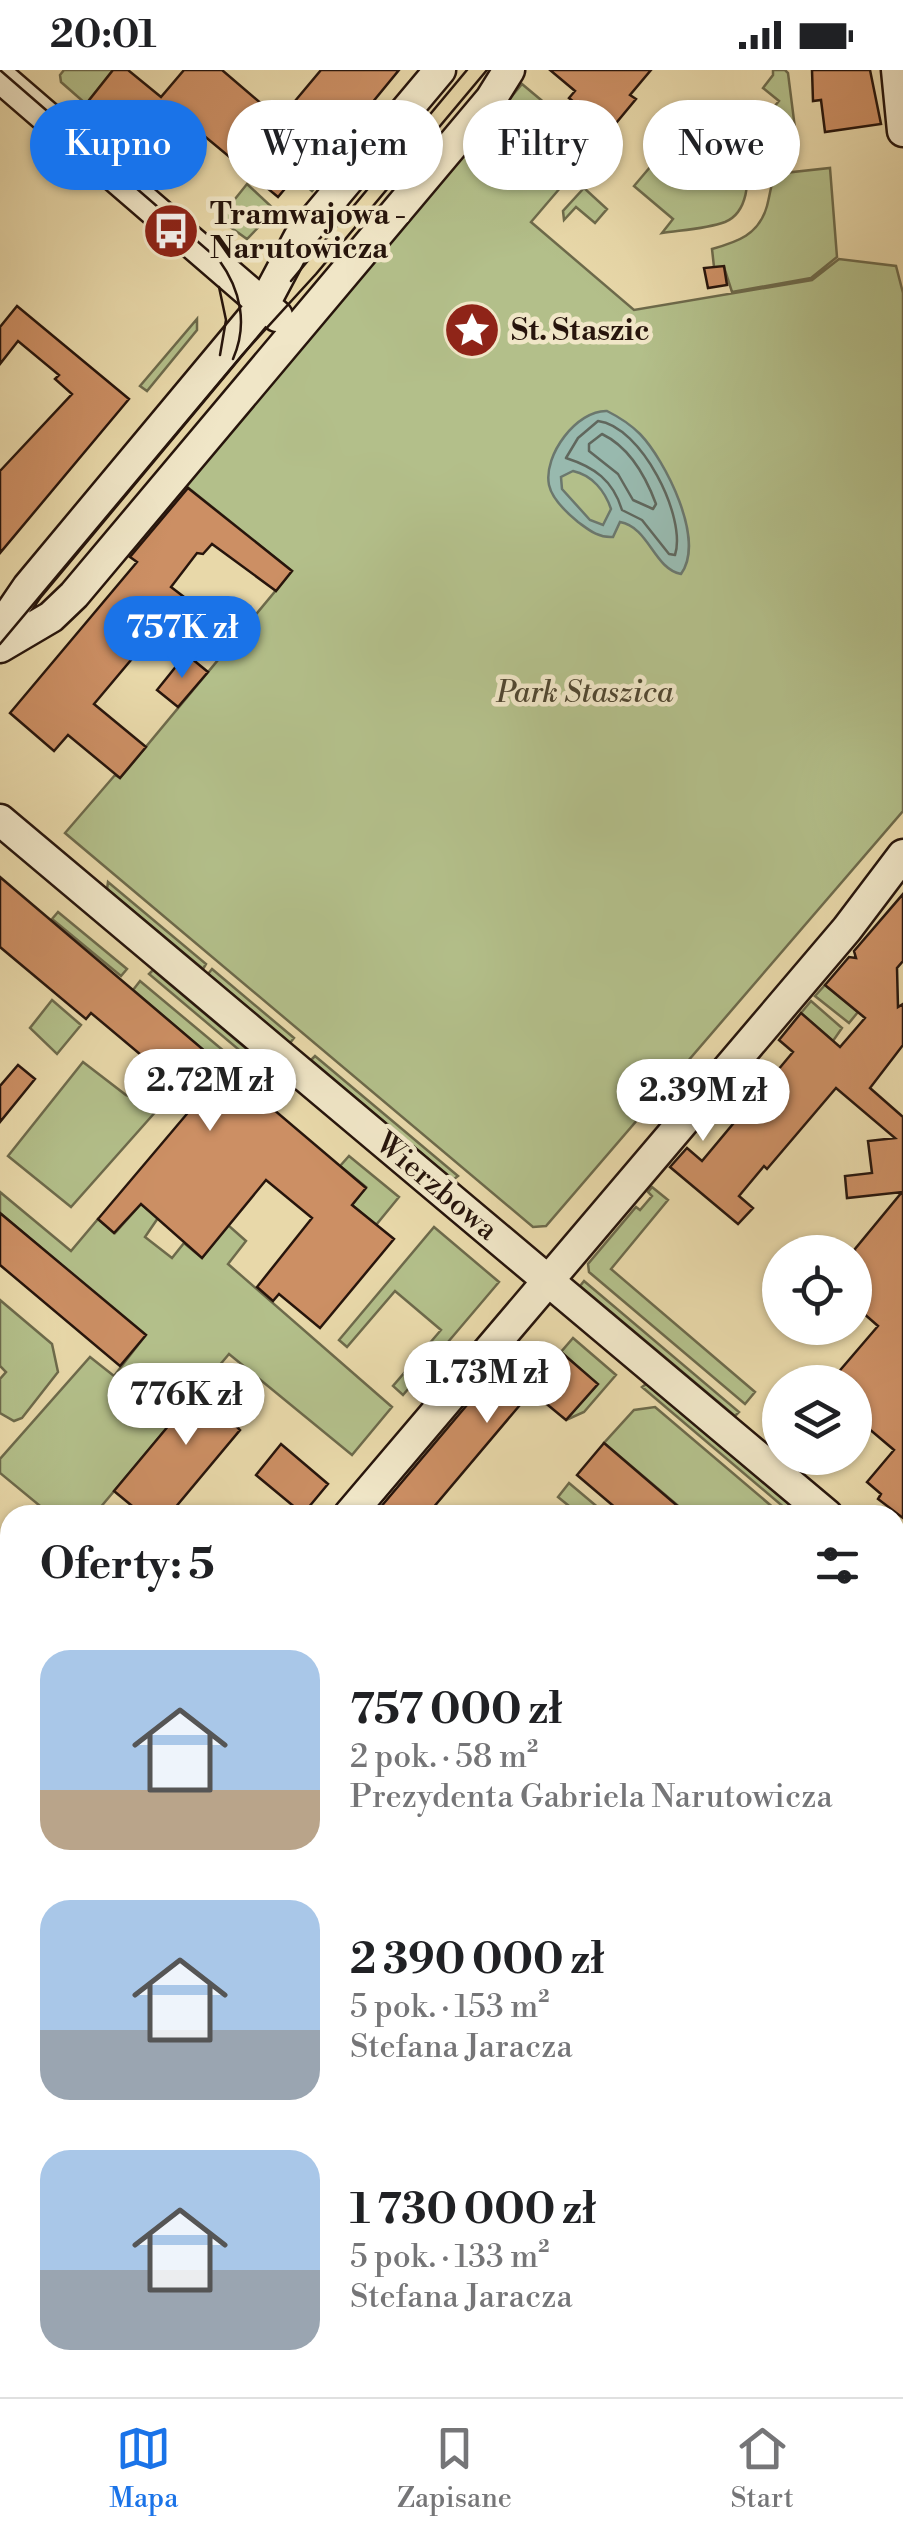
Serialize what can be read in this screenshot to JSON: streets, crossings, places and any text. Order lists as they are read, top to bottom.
{
  "streets": {
    "street": ["Wierzbowa"]
  },
  "parks": ["Park Staszica"],
  "places": {
    "bus stop": ["Tramwajowa - Narutowicza"],
    "place": ["St. Staszic"]
  },
  "page": {
    "status": "20:01",
    "chip": [
      "Kupno",
      "Wynajem",
      "Filtry",
      "Nowe"
    ],
    "price": [
      "757K zł",
      "2.72M zł",
      "2.39M zł",
      "1.73M zł",
      "776K zł"
    ],
    "heading": "Oferty: 5",
    "list": [
      {
        "name": "757 000 zł",
        "note": "2 pok. · 58 m² · Prezydenta Gabriela Narutowicza"
      },
      {
        "name": "2 390 000 zł",
        "note": "5 pok. · 153 m² · Stefana Jaracza"
      },
      {
        "name": "1 730 000 zł",
        "note": "5 pok. · 133 m² · Stefana Jaracza"
      }
    ],
    "tabs": ["Mapa", "Zapisane", "Start"]
  }
}
